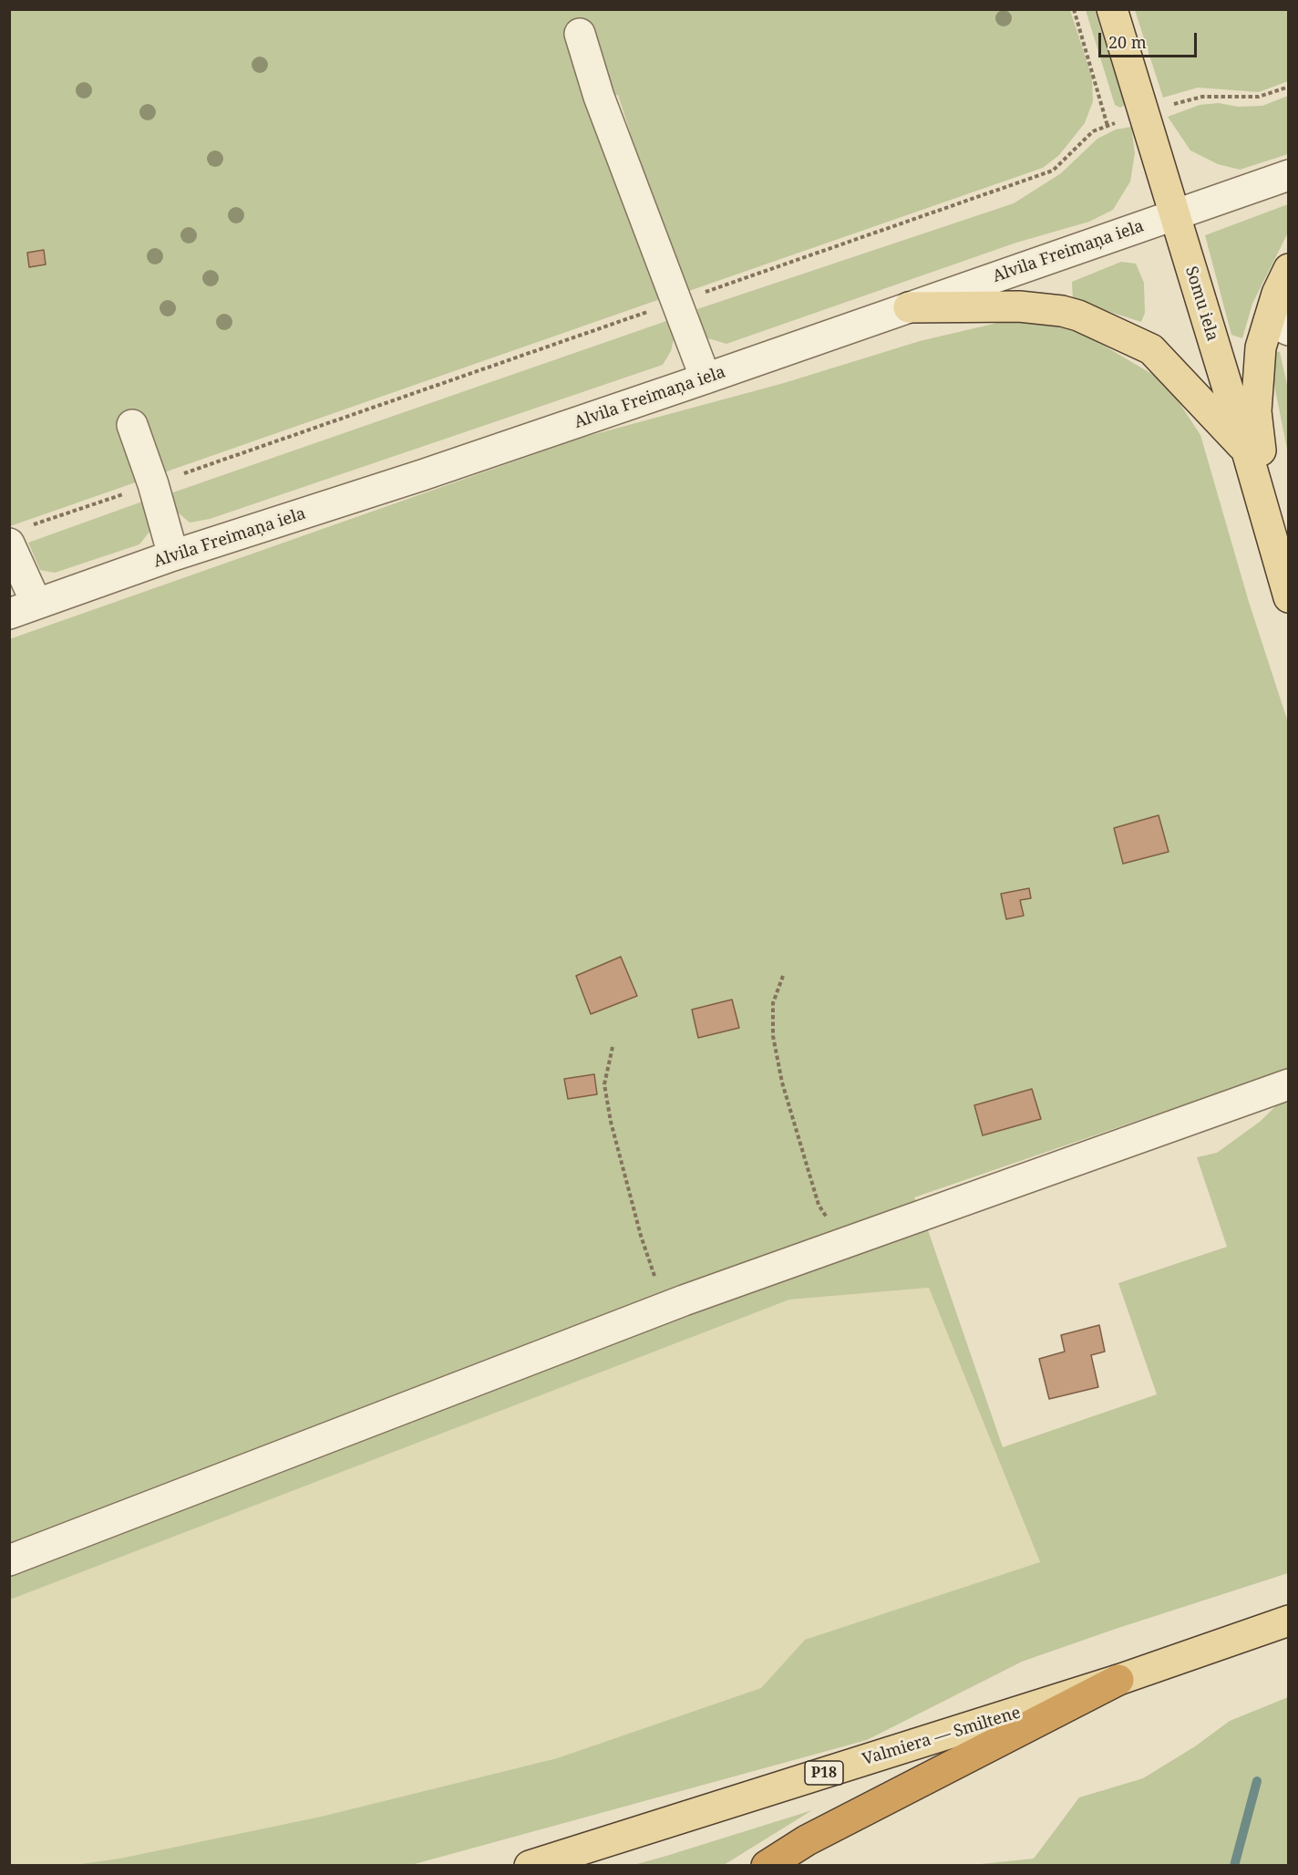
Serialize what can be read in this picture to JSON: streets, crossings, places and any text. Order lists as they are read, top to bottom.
{
  "streets": {
    "main road": ["Somu iela", "Valmiera — Smiltene", "P18"],
    "street": ["Alvila Freimaņa iela"]
  },
  "crossings": [
    ["Alvila Freimaņa iela", "Somu iela"]
  ],
  "scale_bar": "20 m"
}
